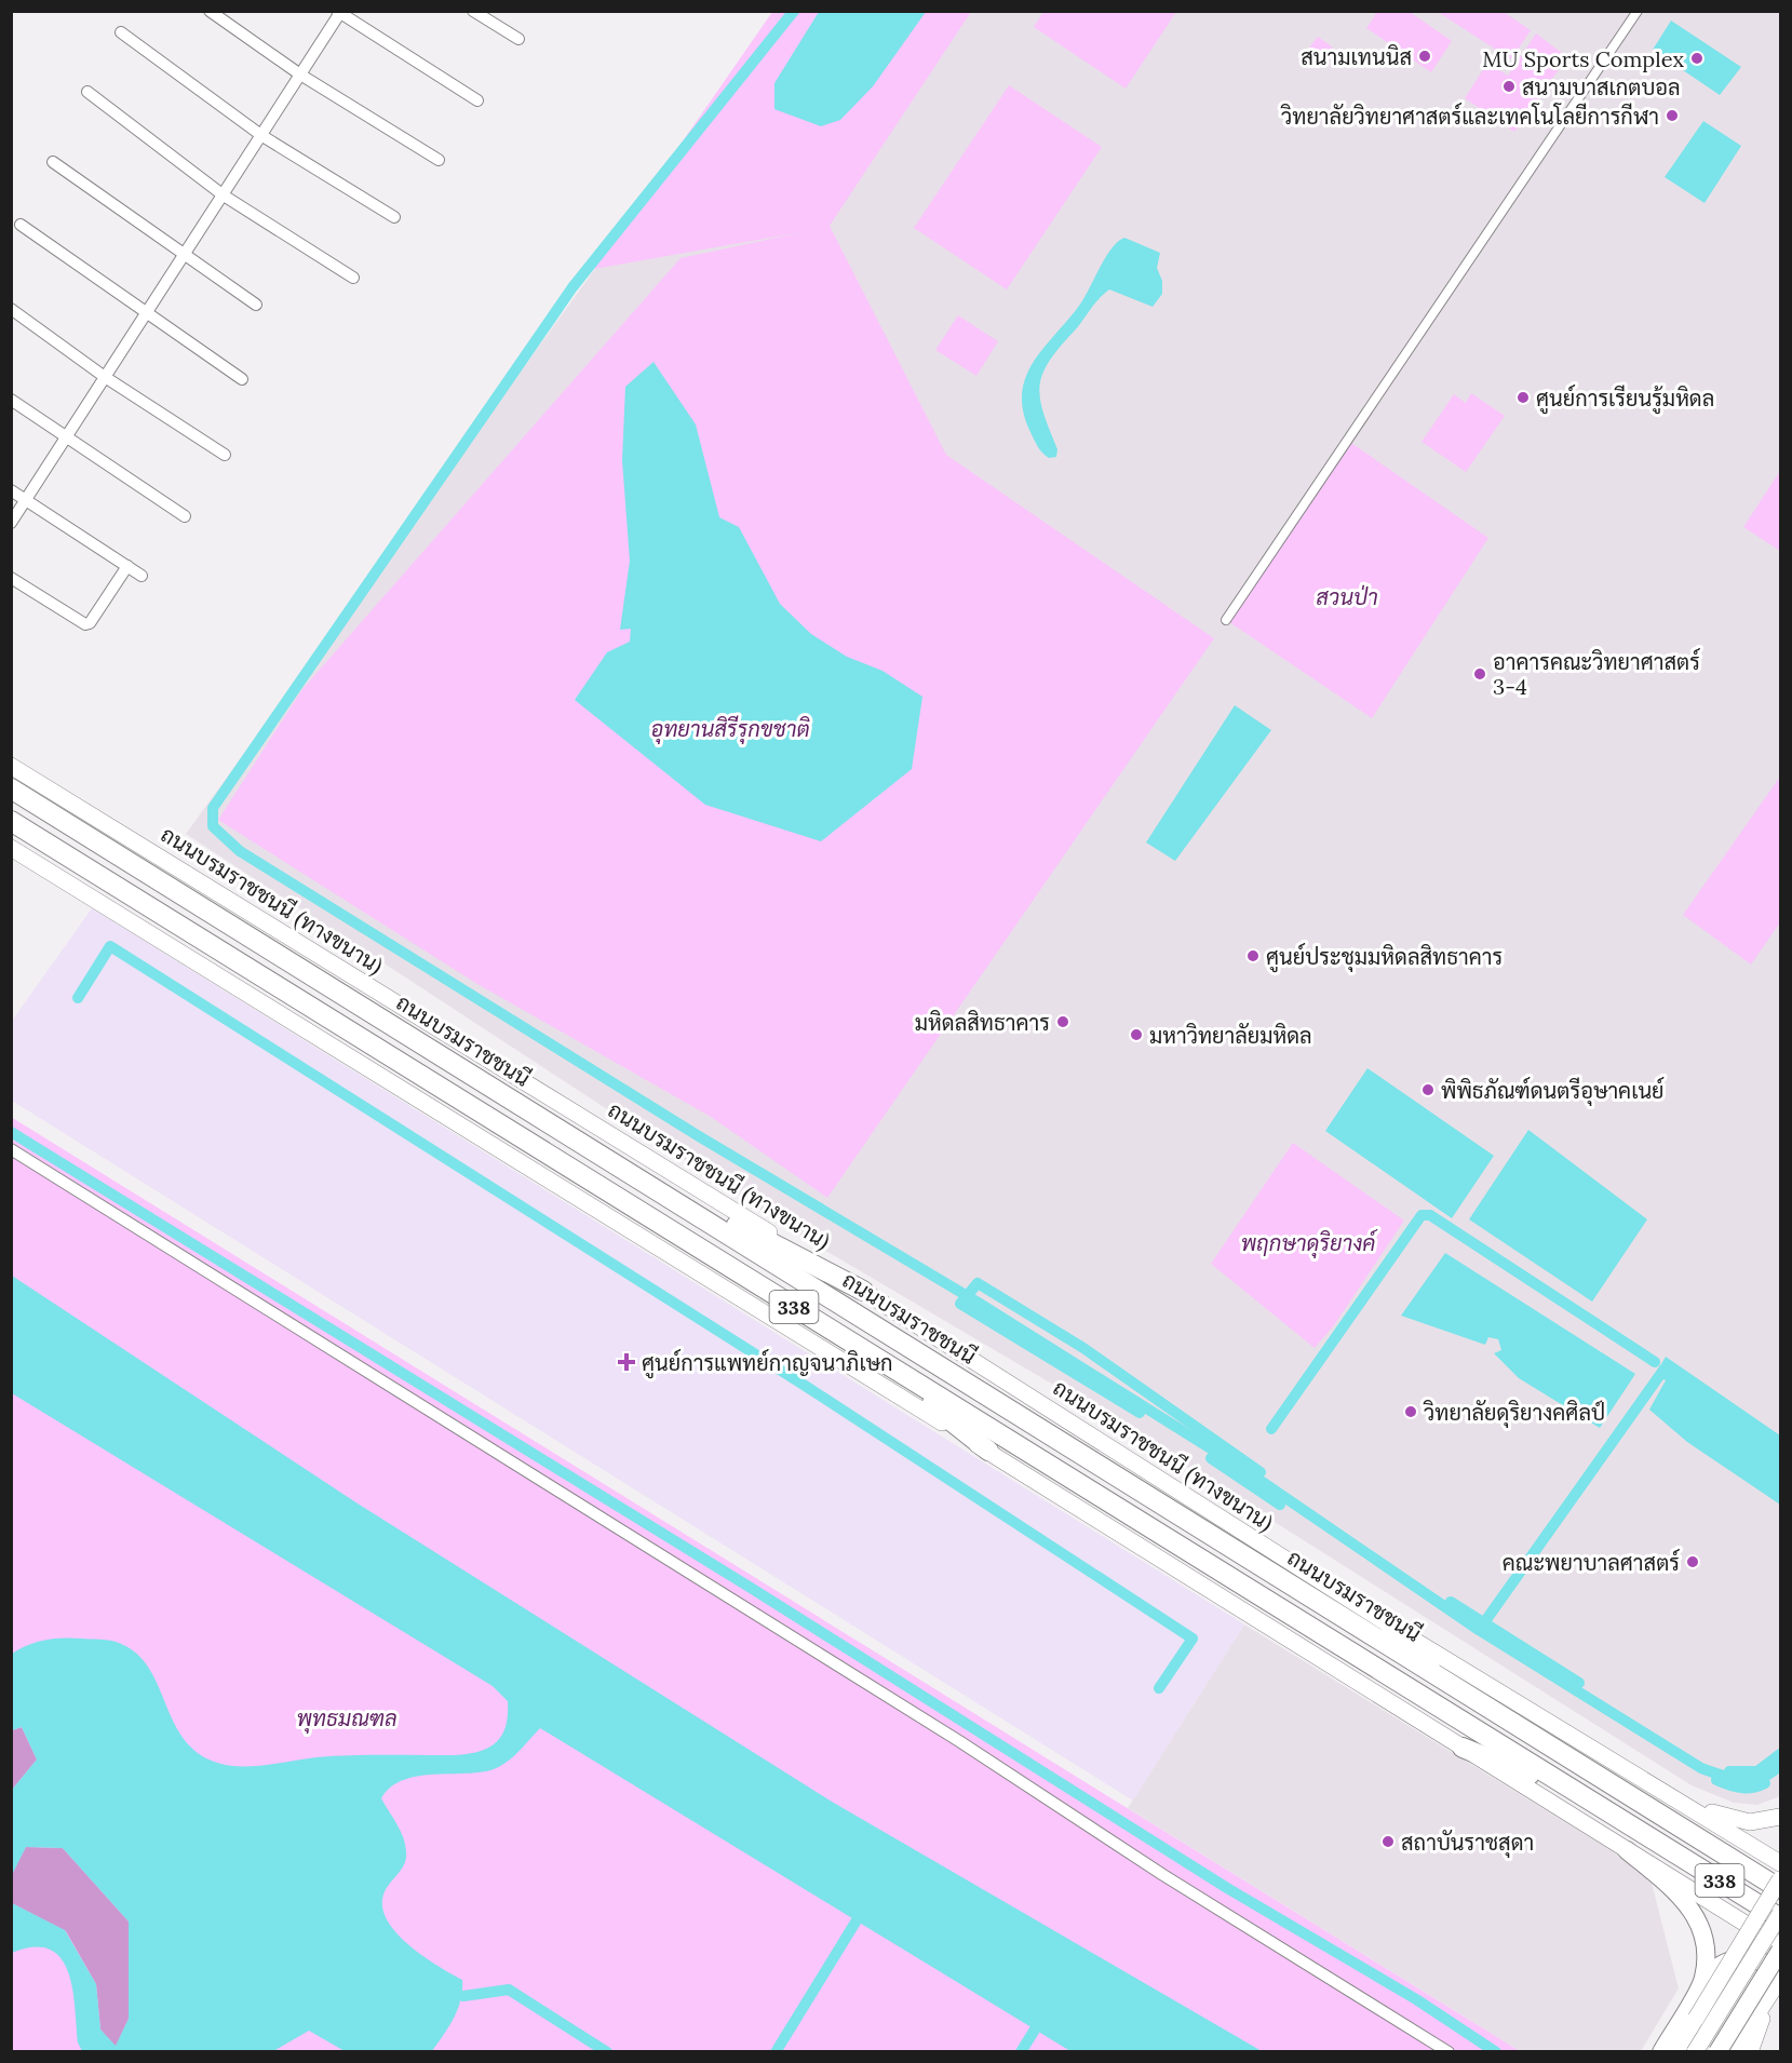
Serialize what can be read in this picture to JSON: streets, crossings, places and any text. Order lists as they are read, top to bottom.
{
  "streets": {
    "highway": ["ถนนบรมราชชนนี", "338"],
    "main road": ["ถนนบรมราชชนนี (ทางขนาน)"]
  },
  "parks": [
    "สวนป่า",
    "อุทยานสิรีรุกขชาติ",
    "พฤกษาดุริยางค์",
    "พุทธมณฑล"
  ],
  "places": {
    "other": [
      "สนามเทนนิส",
      "MU Sports Complex",
      "สนามบาสเกตบอล",
      "วิทยาลัยวิทยาศาสตร์และเทคโนโลยีการกีฬา",
      "ศูนย์การเรียนรู้มหิดล",
      "อาคารคณะวิทยาศาสตร์ 3-4",
      "ศูนย์ประชุมมหิดลสิทธาคาร",
      "มหิดลสิทธาคาร",
      "มหาวิทยาลัยมหิดล",
      "พิพิธภัณฑ์ดนตรีอุษาคเนย์",
      "วิทยาลัยดุริยางคศิลป์",
      "คณะพยาบาลศาสตร์",
      "สถาบันราชสุดา"
    ],
    "health": ["ศูนย์การแพทย์กาญจนาภิเษก"]
  }
}
